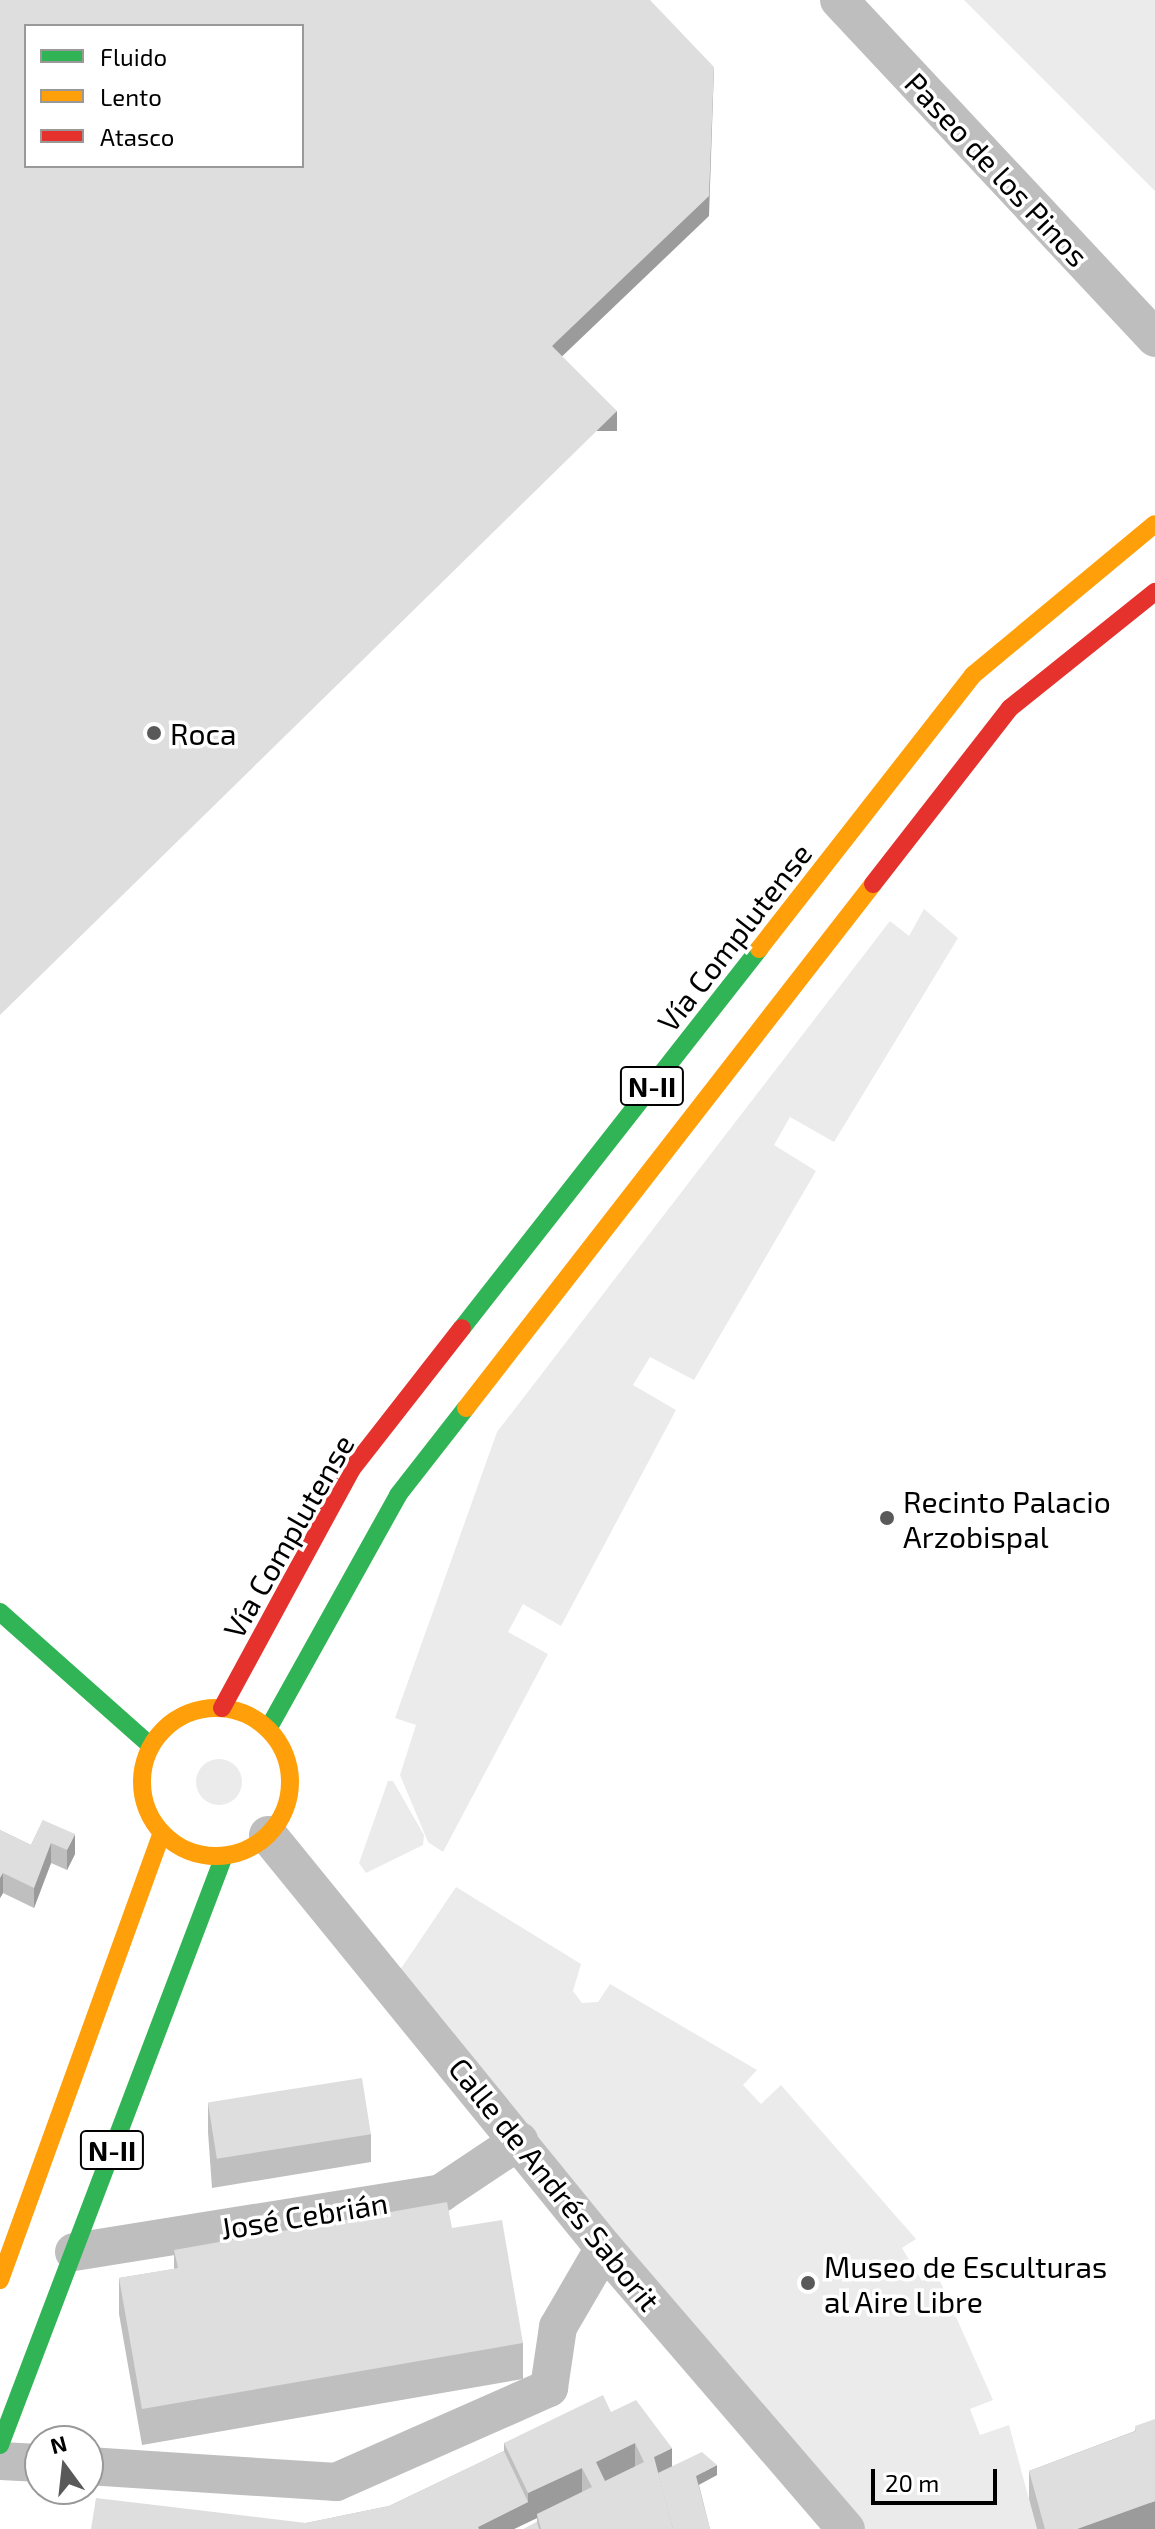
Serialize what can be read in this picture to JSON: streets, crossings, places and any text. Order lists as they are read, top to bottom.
{
  "streets": {
    "main road": ["Vía Complutense", "N-II"],
    "street": ["Paseo de los Pinos", "Calle de Andrés Saborit", "José Cebrián"]
  },
  "crossings": [
    ["Vía Complutense", "N-II"],
    ["Vía Complutense", "Calle de Andrés Saborit"],
    ["N-II", "Calle de Andrés Saborit"],
    ["N-II", "José Cebrián"],
    ["Calle de Andrés Saborit", "José Cebrián"]
  ],
  "places": ["Roca", "Recinto Palacio Arzobispal", "Museo de Esculturas al Aire Libre"],
  "legend": ["Fluido", "Lento", "Atasco"],
  "scale_bar": "20 m",
  "north": "top"
}
